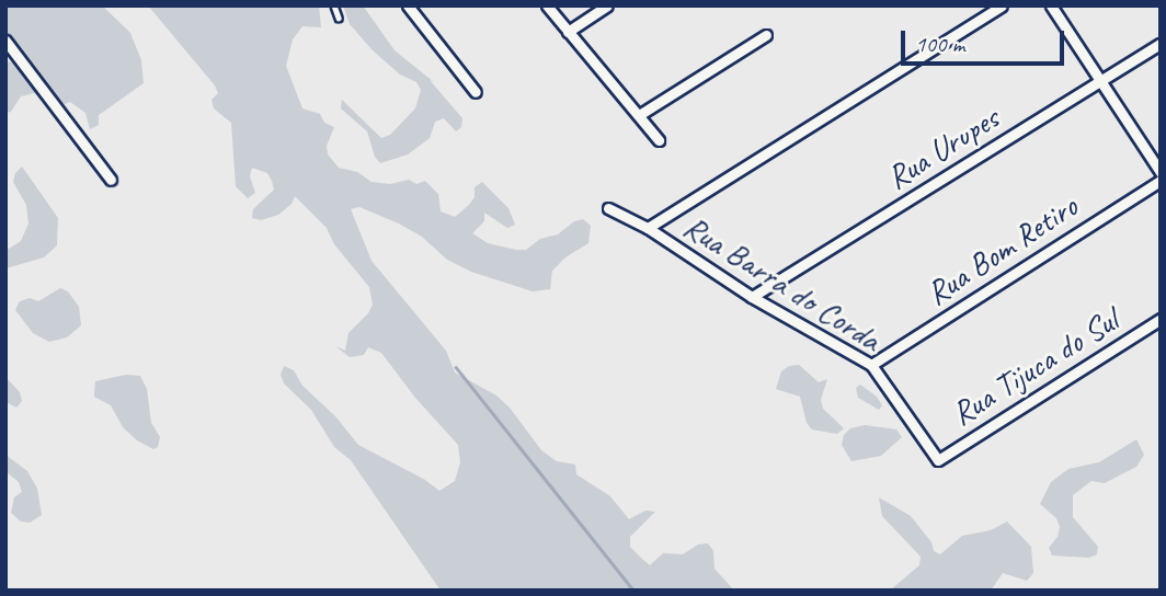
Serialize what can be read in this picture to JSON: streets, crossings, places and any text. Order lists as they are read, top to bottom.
{
  "streets": {
    "street": [
      "Rua Urupes",
      "Rua Bom Retiro",
      "Rua Barra do Corda",
      "Rua Tijuca do Sul"
    ]
  },
  "crossings": [
    ["Rua Urupes", "Rua Barra do Corda"],
    ["Rua Bom Retiro", "Rua Barra do Corda"],
    ["Rua Barra do Corda", "Rua Tijuca do Sul"]
  ],
  "scale_bar": "100 m"
}
